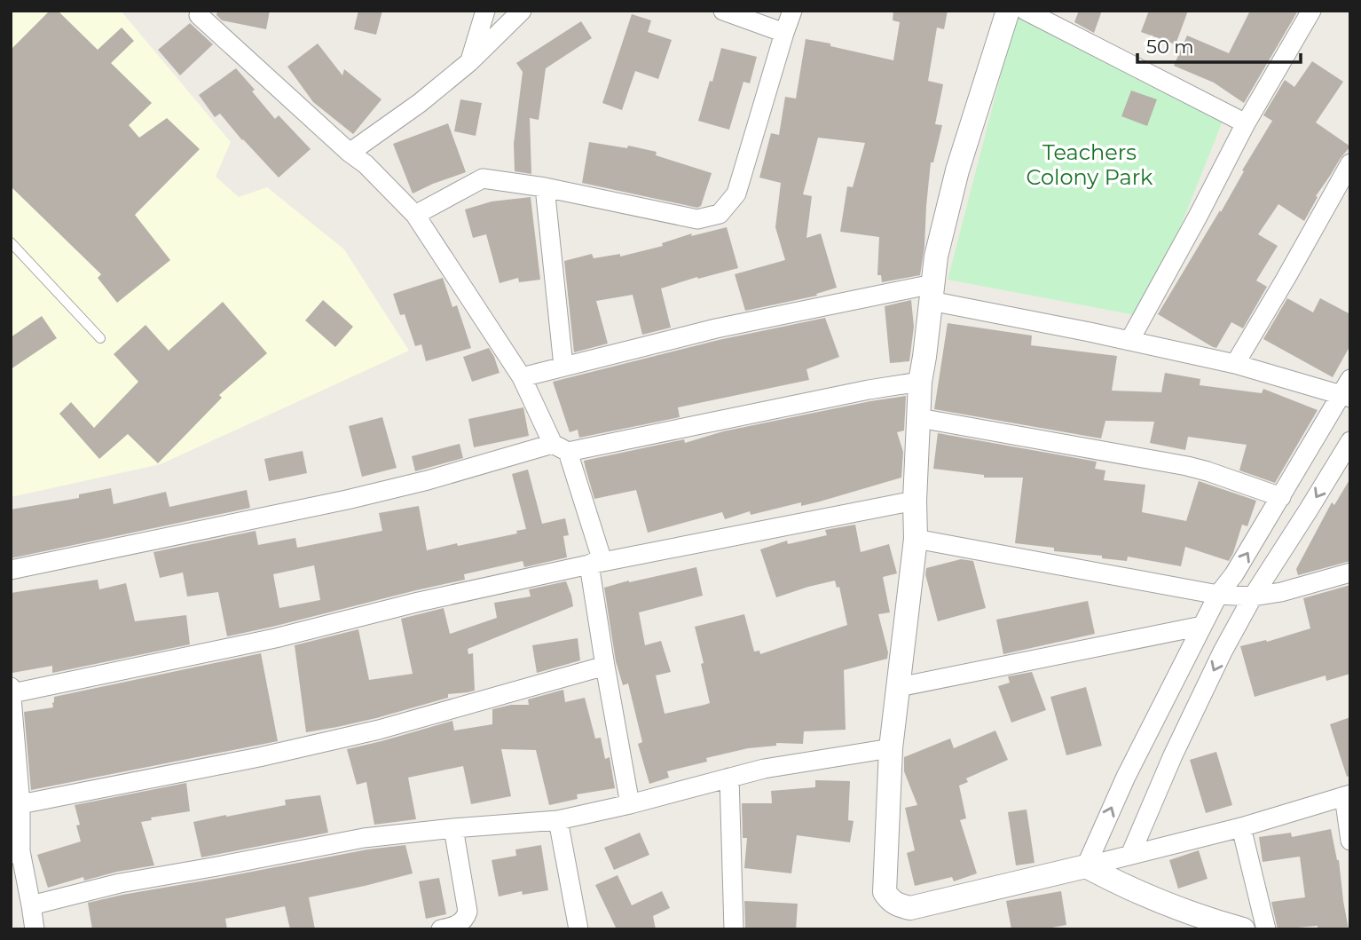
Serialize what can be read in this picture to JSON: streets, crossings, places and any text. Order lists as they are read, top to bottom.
{
  "parks": ["Teachers Colony Park"],
  "scale_bar": "50 m"
}
